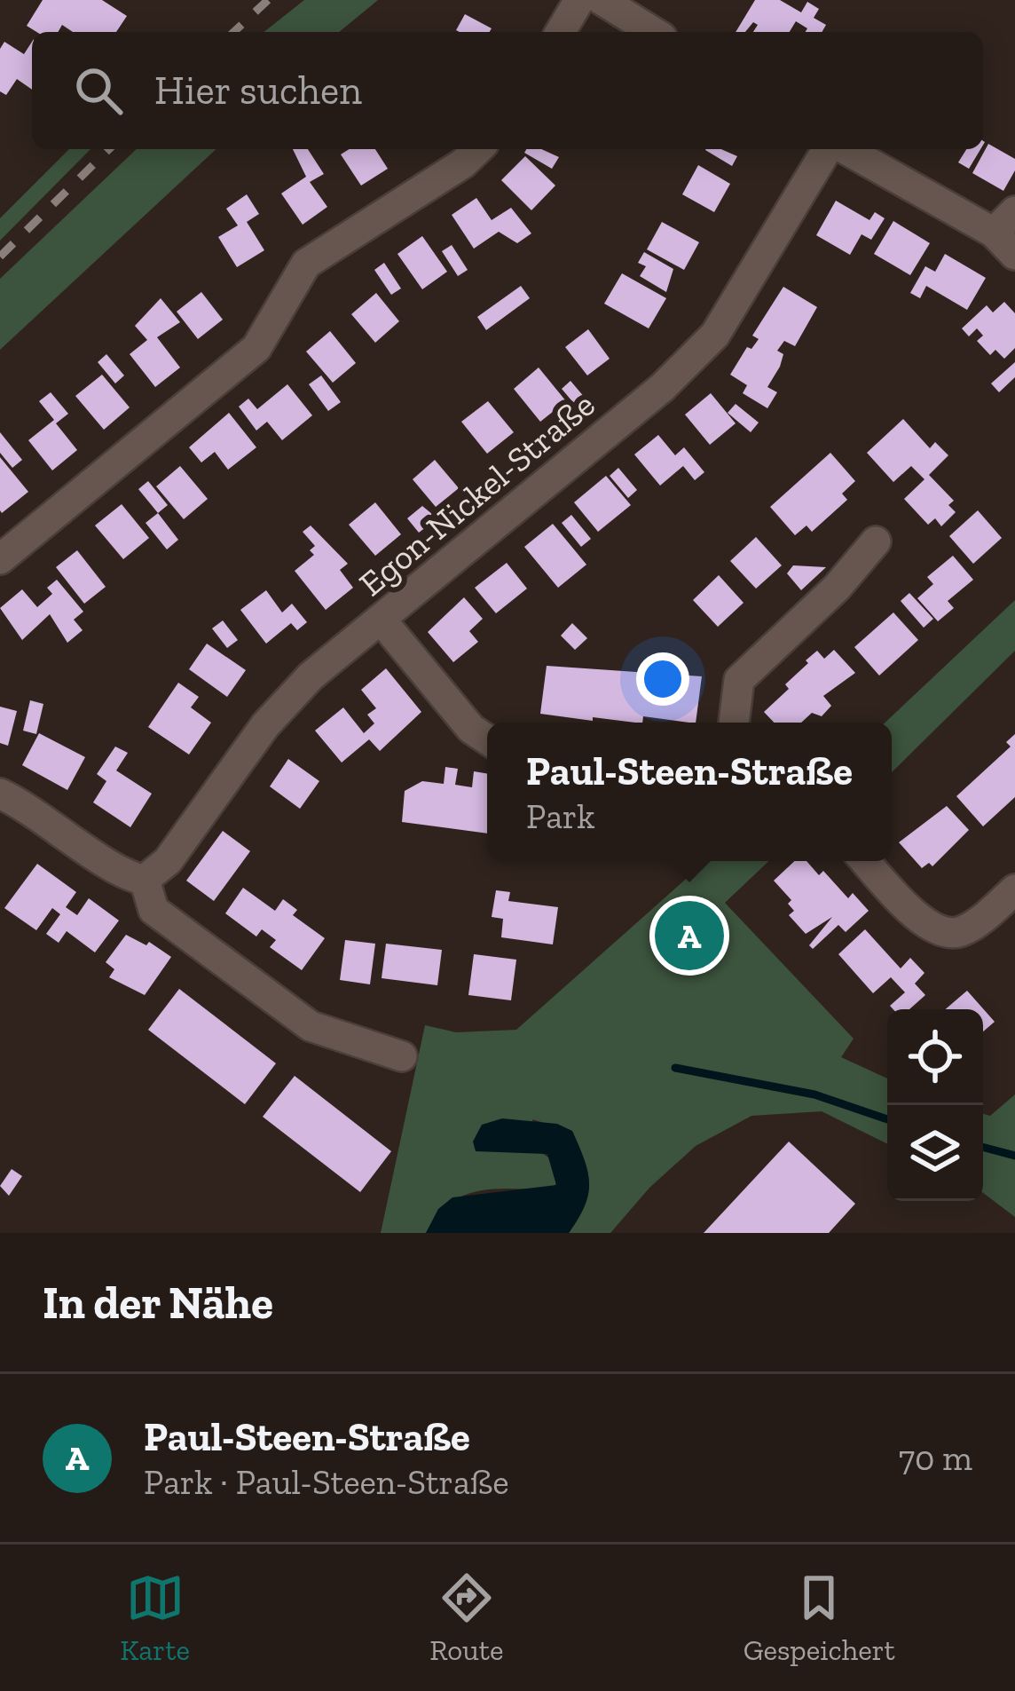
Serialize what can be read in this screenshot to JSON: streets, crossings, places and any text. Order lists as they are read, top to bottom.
{
  "streets": {
    "street": ["Egon-Nickel-Straße"]
  },
  "page": {
    "search": "Hier suchen",
    "popup": ["Paul-Steen-Straße", "Park"],
    "pins": "A",
    "heading": "In der Nähe",
    "list": [
      {
        "mark": "A",
        "name": "Paul-Steen-Straße",
        "note": "Park · Paul-Steen-Straße",
        "value": "70 m"
      }
    ],
    "nav": ["Karte", "Route", "Gespeichert"]
  }
}
